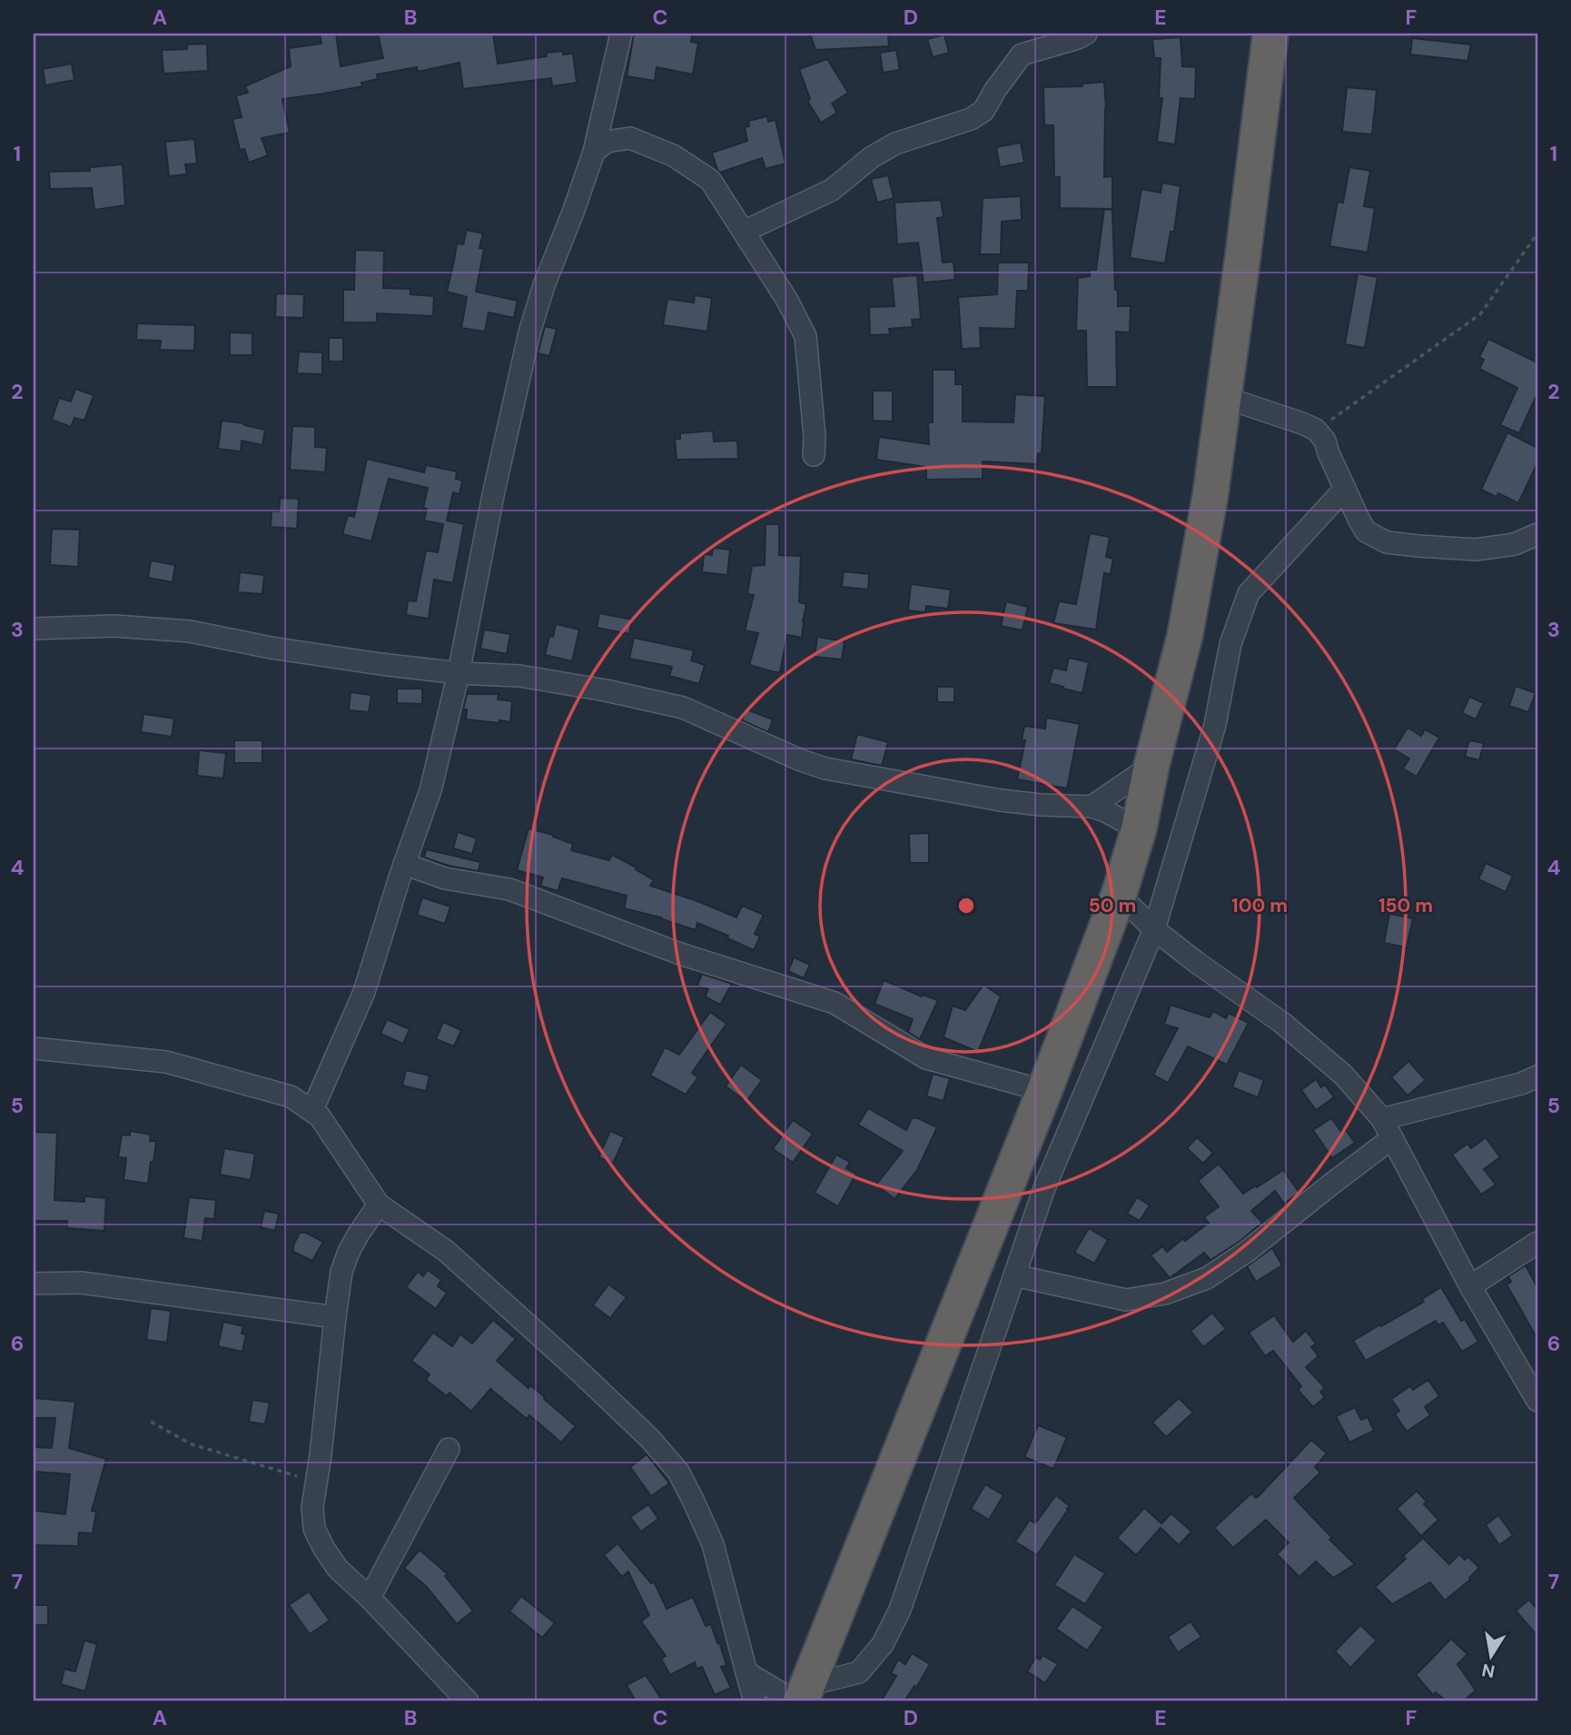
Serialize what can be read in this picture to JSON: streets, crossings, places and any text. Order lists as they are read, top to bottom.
{
  "north": "bottom",
  "grid": {
    "columns": [
      "A",
      "B",
      "C",
      "D",
      "E",
      "F"
    ],
    "rows": [
      "1",
      "2",
      "3",
      "4",
      "5",
      "6",
      "7"
    ]
  },
  "rings": ["50 m", "100 m", "150 m"]
}
